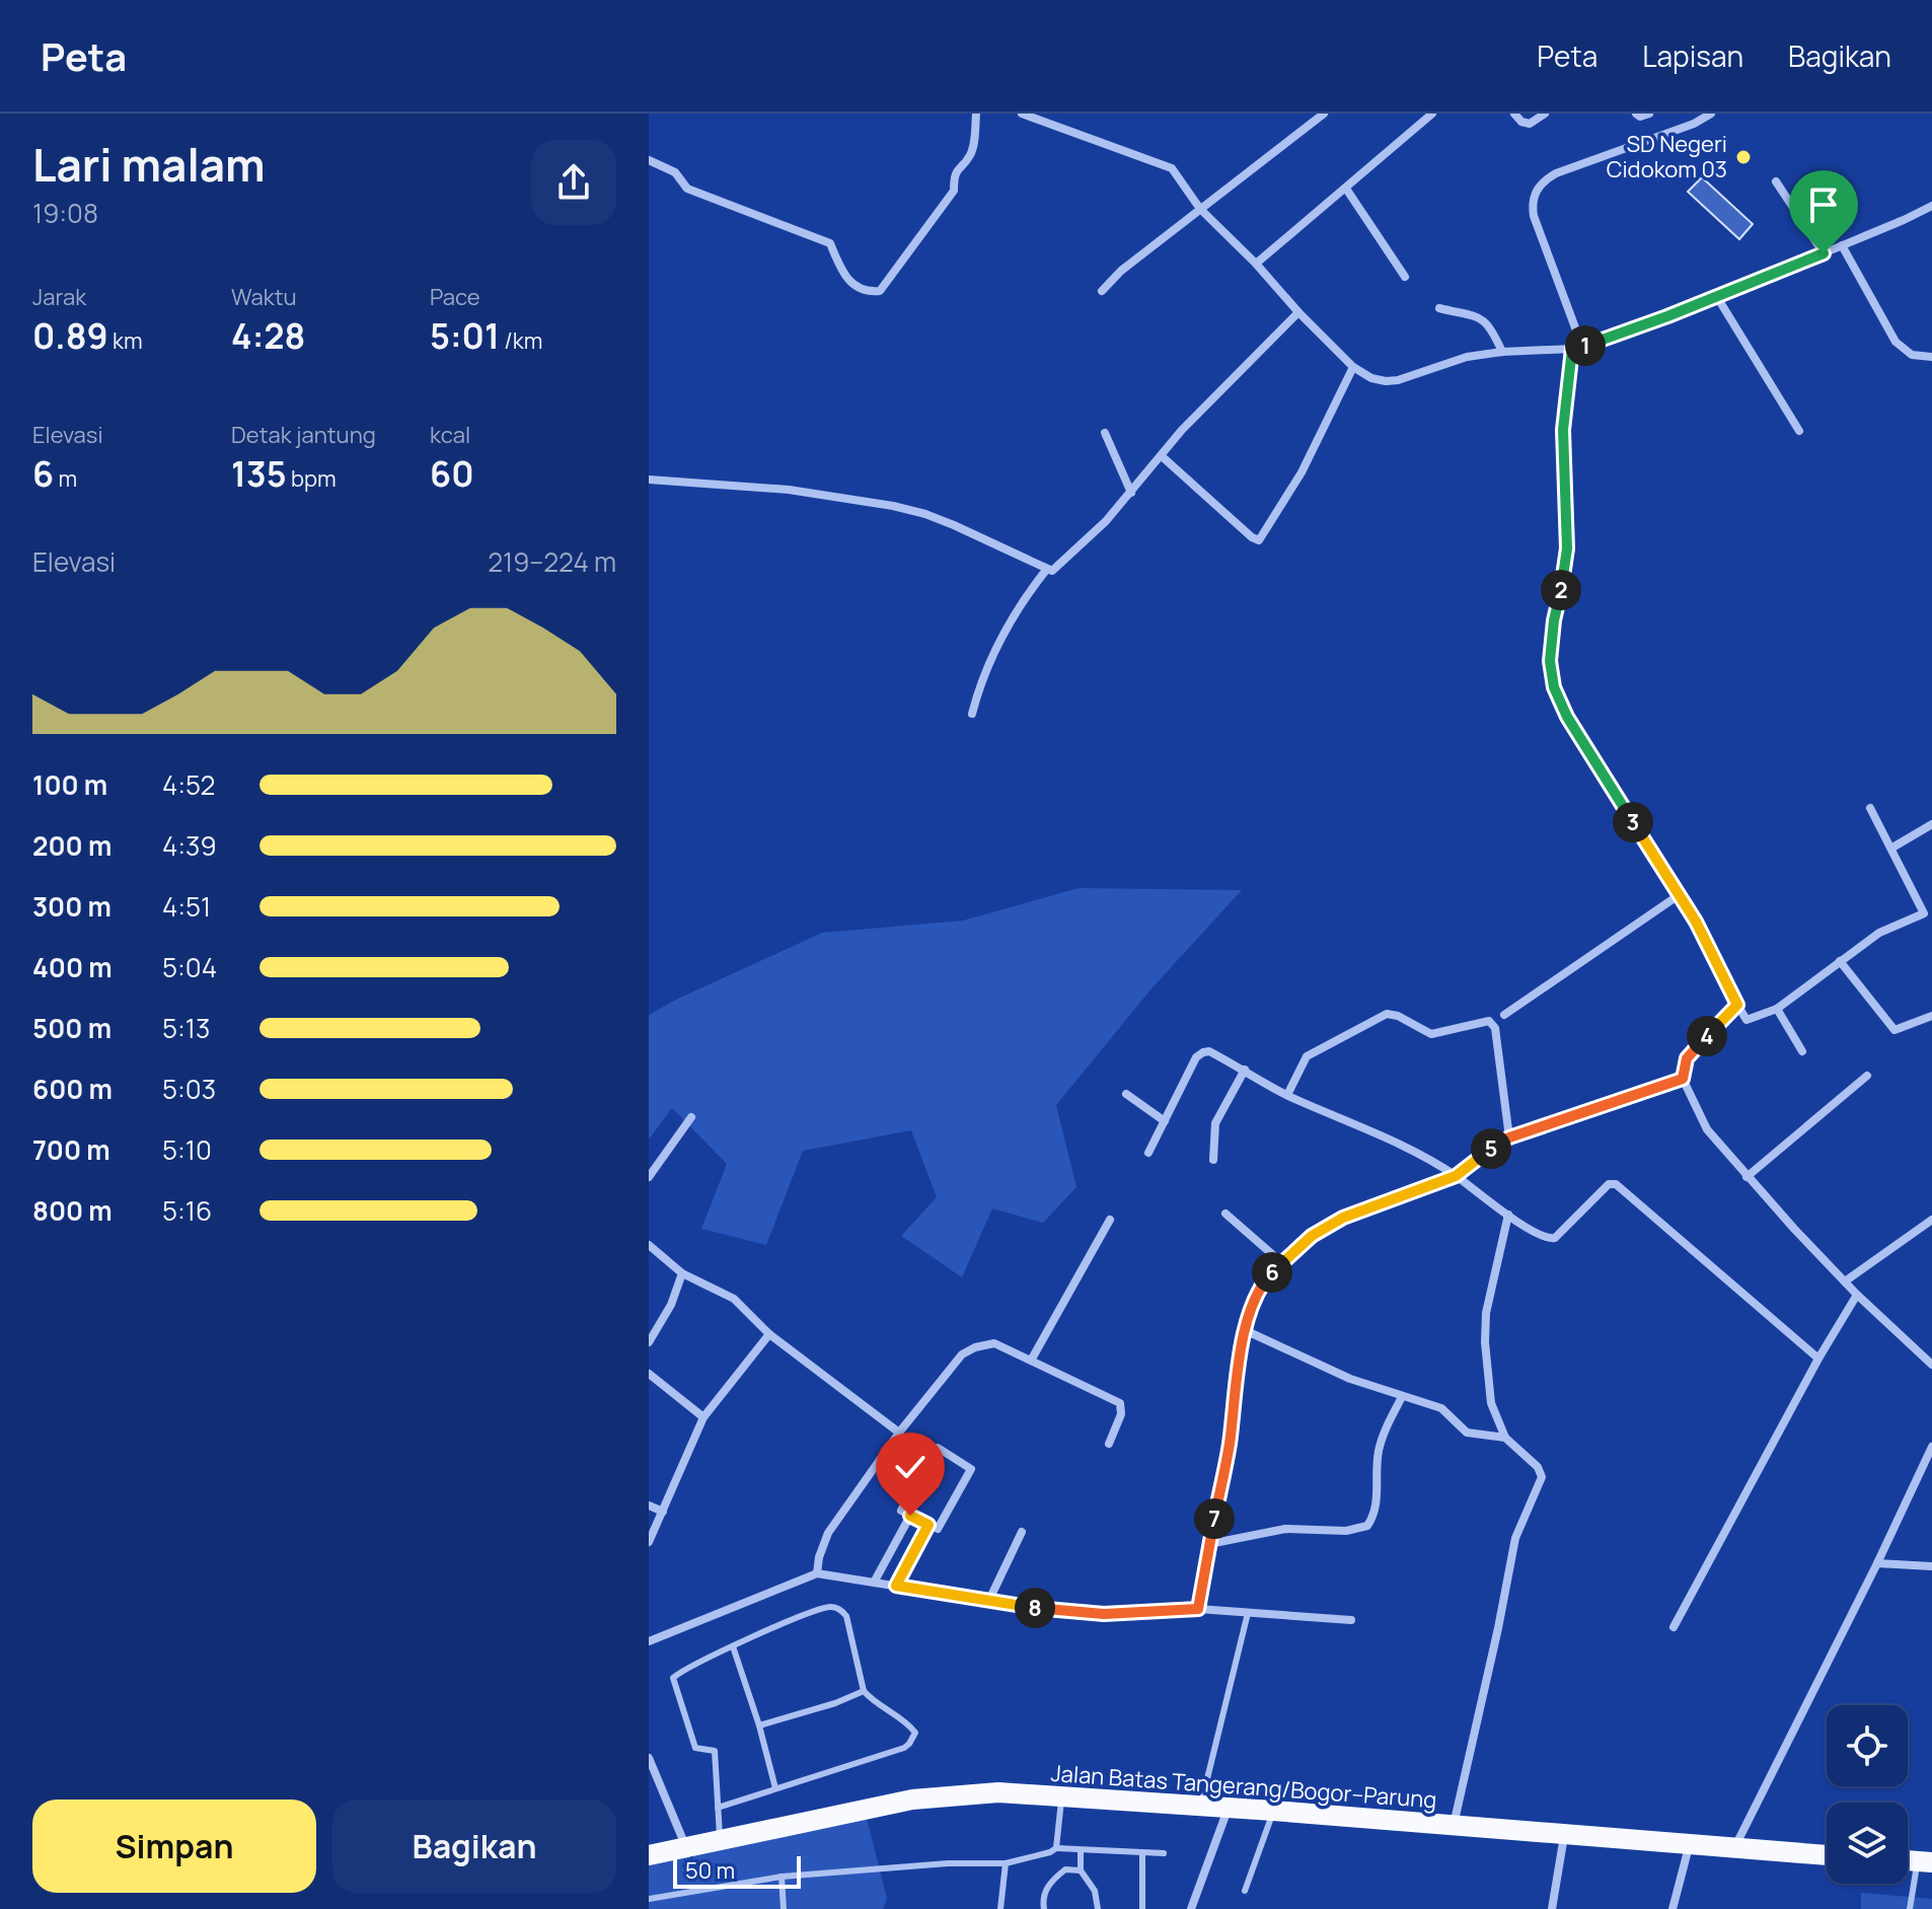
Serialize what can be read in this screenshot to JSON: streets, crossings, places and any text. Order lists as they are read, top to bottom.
{
  "streets": {
    "main road": ["Jalan Batas Tangerang/Bogor–Parung"]
  },
  "places": ["SD Negeri Cidokom 03"],
  "scale_bar": "50 m",
  "page": {
    "header": "Peta",
    "nav": ["Peta", "Lapisan", "Bagikan"],
    "heading": ["Lari malam", "19:08"],
    "stats": [
      ["Jarak", "0.89 km"],
      ["Waktu", "4:28"],
      ["Pace", "5:01 /km"],
      ["Elevasi", "6 m"],
      ["Detak jantung", "135 bpm"],
      ["kcal", "60"]
    ],
    "pins": [
      "1",
      "2",
      "3",
      "4",
      "5",
      "6",
      "7",
      "8"
    ],
    "chart": ["Elevasi", "219–224 m"],
    "list": [
      {
        "name": "100 m",
        "note": "4:52"
      },
      {
        "name": "200 m",
        "note": "4:39"
      },
      {
        "name": "300 m",
        "note": "4:51"
      },
      {
        "name": "400 m",
        "note": "5:04"
      },
      {
        "name": "500 m",
        "note": "5:13"
      },
      {
        "name": "600 m",
        "note": "5:03"
      },
      {
        "name": "700 m",
        "note": "5:10"
      },
      {
        "name": "800 m",
        "note": "5:16"
      }
    ],
    "buttons": ["Simpan", "Bagikan"],
    "scale": "50 m"
  }
}
